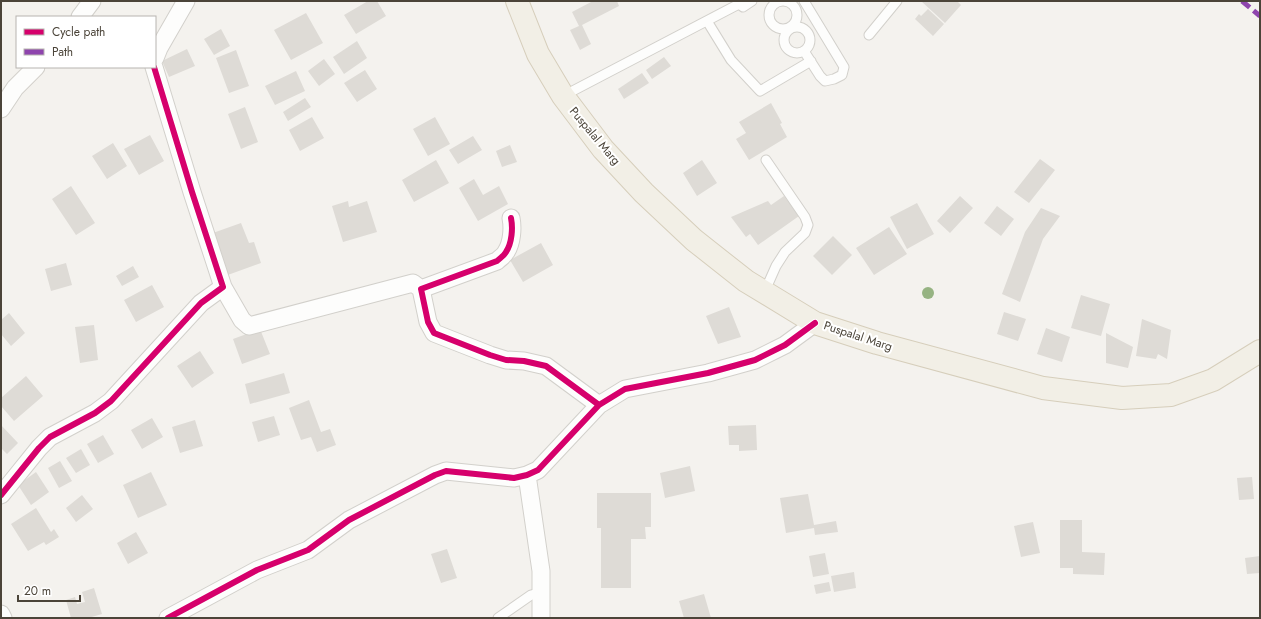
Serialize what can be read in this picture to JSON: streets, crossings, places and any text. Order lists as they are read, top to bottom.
{
  "streets": {
    "main road": ["Puspalal Marg"]
  },
  "legend": ["Cycle path", "Path"],
  "scale_bar": "20 m"
}
